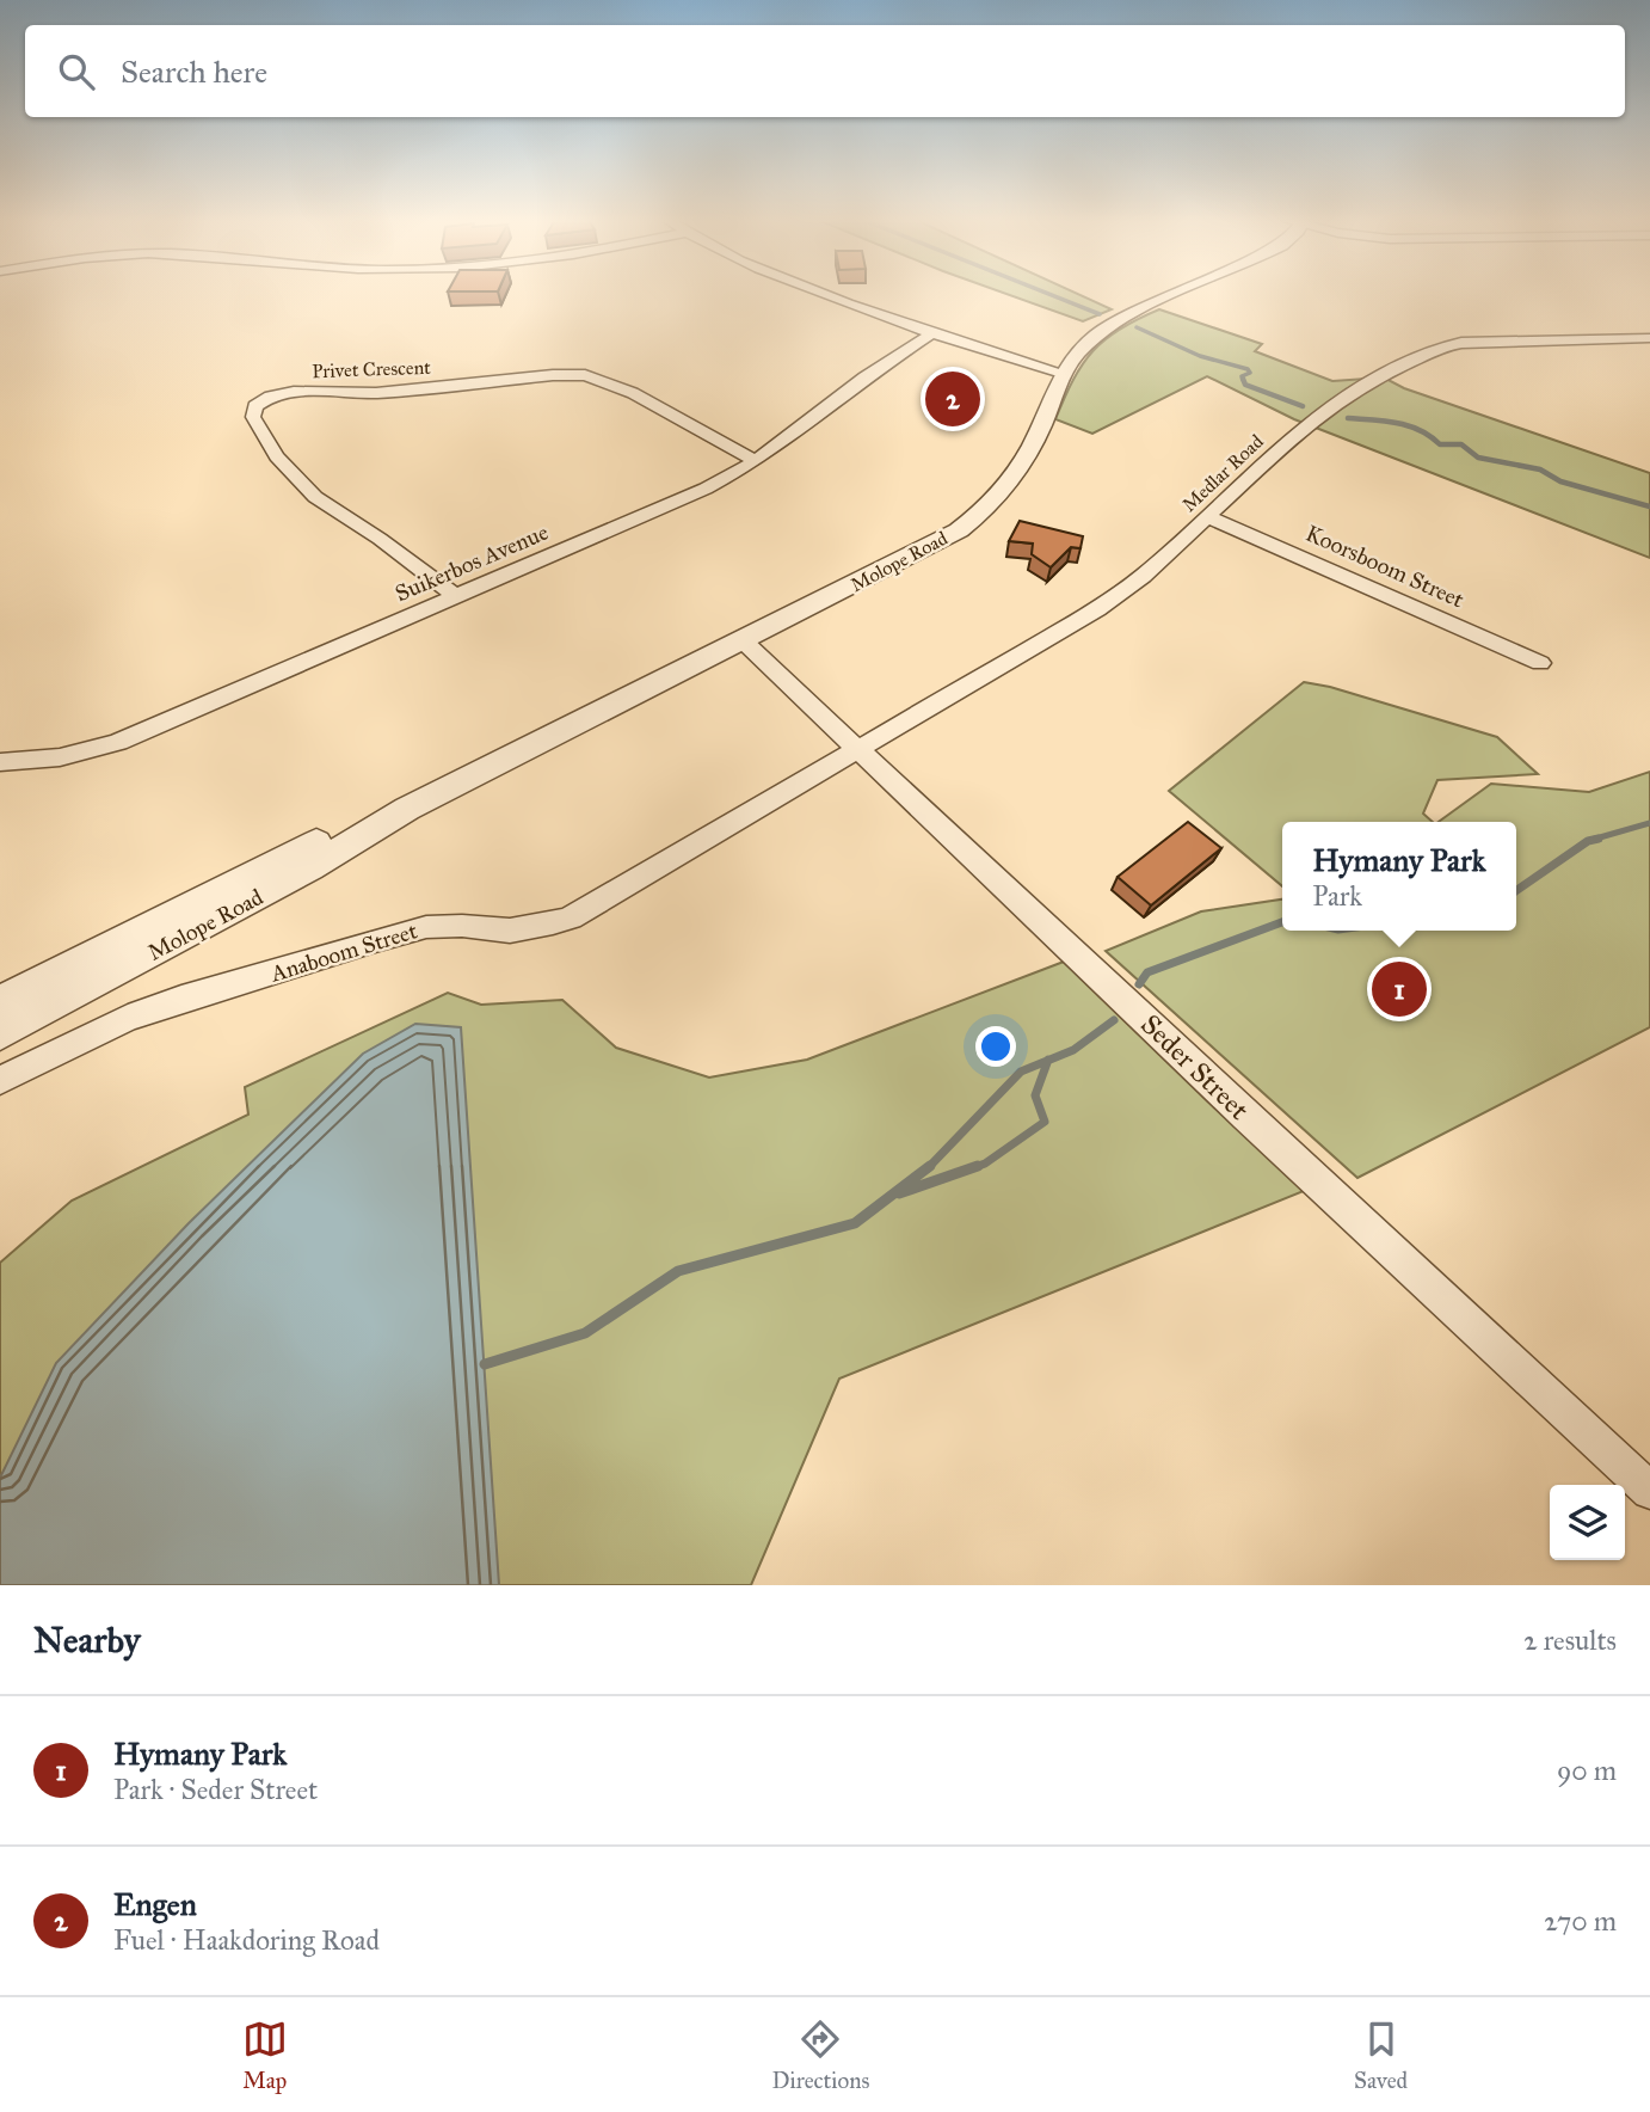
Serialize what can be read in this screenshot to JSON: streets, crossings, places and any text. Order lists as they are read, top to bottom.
{
  "streets": {
    "street": [
      "Privet Crescent",
      "Medlar Road",
      "Molope Road",
      "Suikerbos Avenue",
      "Koorsboom Street",
      "Anaboom Street",
      "Seder Street"
    ]
  },
  "crossings": [
    ["Privet Crescent", "Suikerbos Avenue"],
    ["Medlar Road", "Koorsboom Street"],
    ["Medlar Road", "Anaboom Street"],
    ["Medlar Road", "Seder Street"],
    ["Molope Road", "Seder Street"],
    ["Anaboom Street", "Seder Street"]
  ],
  "page": {
    "search": "Search here",
    "pins": ["2", "1"],
    "popup": ["Hymany Park", "Park"],
    "heading": ["Nearby", "2 results"],
    "list": [
      {
        "mark": "1",
        "name": "Hymany Park",
        "note": "Park · Seder Street",
        "value": "90 m"
      },
      {
        "mark": "2",
        "name": "Engen",
        "note": "Fuel · Haakdoring Road",
        "value": "270 m"
      }
    ],
    "nav": ["Map", "Directions", "Saved"]
  }
}
